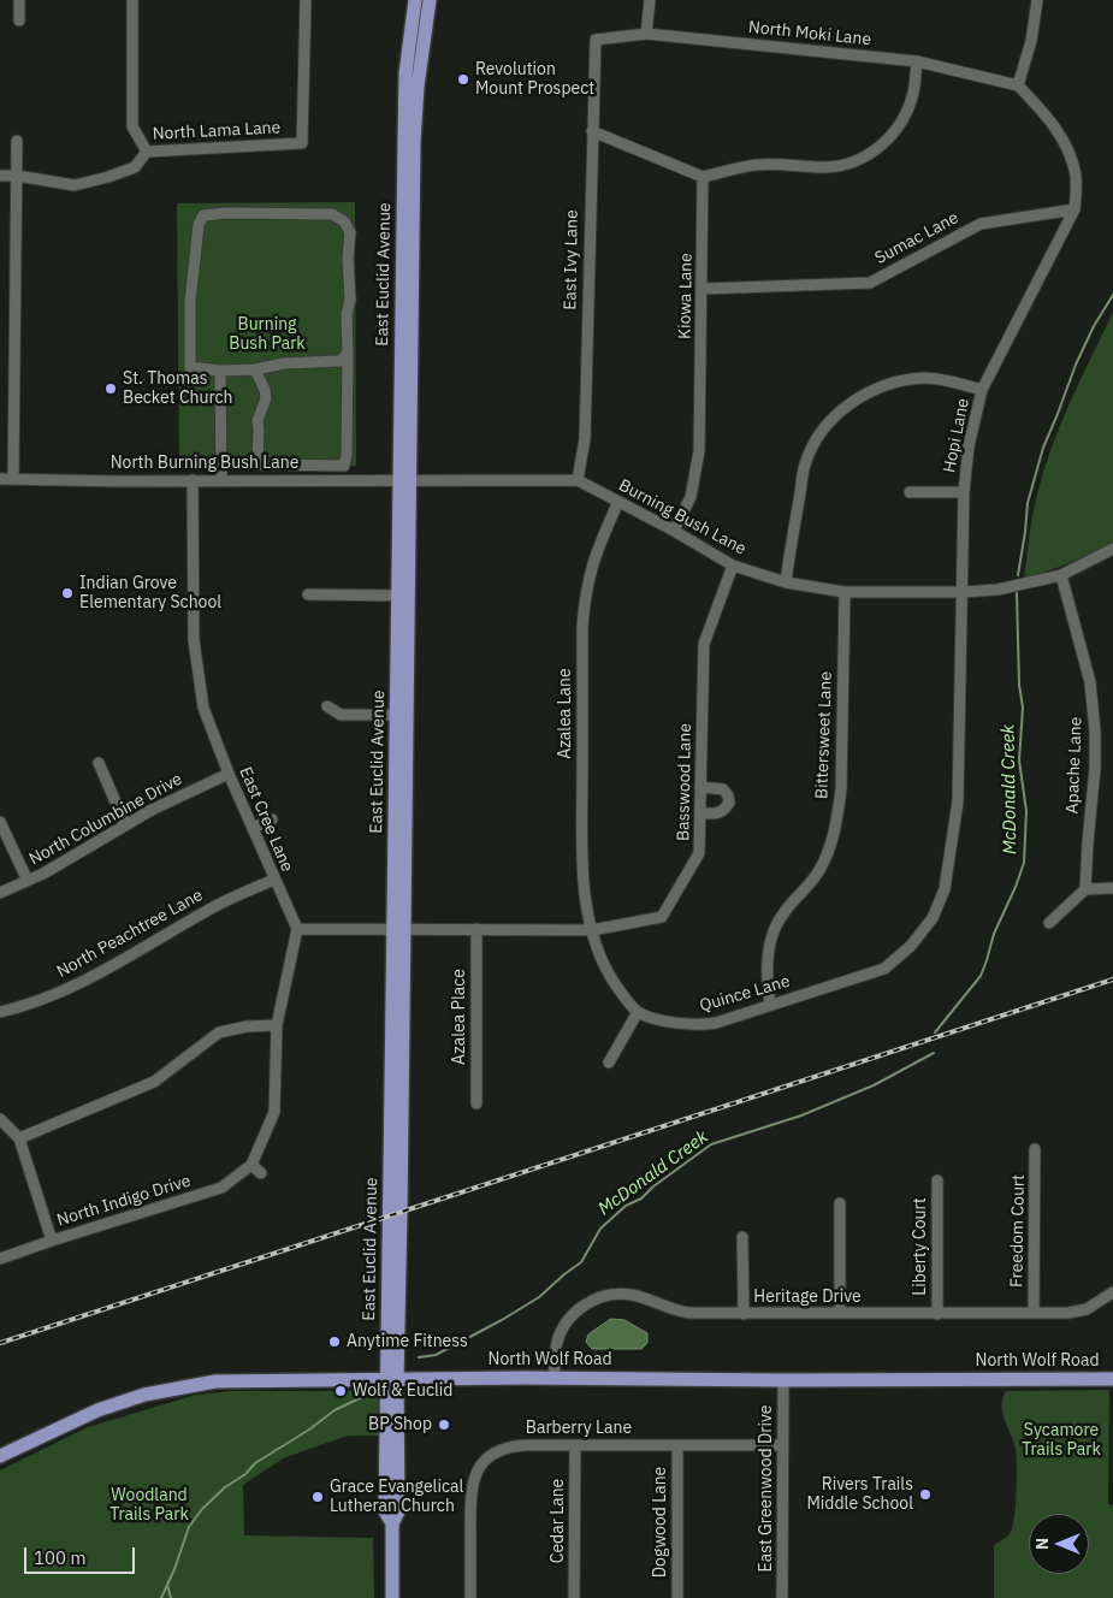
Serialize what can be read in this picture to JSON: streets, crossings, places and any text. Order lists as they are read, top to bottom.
{
  "streets": {
    "main road": ["East Euclid Avenue", "North Wolf Road"],
    "street": [
      "North Moki Lane",
      "North Lama Lane",
      "Sumac Lane",
      "East Ivy Lane",
      "Kiowa Lane",
      "Hopi Lane",
      "North Burning Bush Lane",
      "Burning Bush Lane",
      "Azalea Lane",
      "Bittersweet Lane",
      "Apache Lane",
      "Basswood Lane",
      "North Columbine Drive",
      "East Cree Lane",
      "North Peachtree Lane",
      "Quince Lane",
      "Azalea Place",
      "North Indigo Drive",
      "Freedom Court",
      "Liberty Court",
      "Heritage Drive",
      "Barberry Lane",
      "East Greenwood Drive",
      "Cedar Lane",
      "Dogwood Lane"
    ]
  },
  "crossings": [
    ["North Moki Lane", "East Ivy Lane"],
    ["North Moki Lane", "Hopi Lane"],
    ["Sumac Lane", "Kiowa Lane"],
    ["Sumac Lane", "Hopi Lane"],
    ["East Ivy Lane", "Burning Bush Lane"],
    ["East Euclid Avenue", "North Burning Bush Lane"],
    ["East Euclid Avenue", "Burning Bush Lane"],
    ["East Euclid Avenue", "Basswood Lane"],
    ["East Euclid Avenue", "North Wolf Road"],
    ["Kiowa Lane", "Burning Bush Lane"],
    ["Hopi Lane", "Burning Bush Lane"],
    ["Hopi Lane", "Quince Lane"],
    ["North Burning Bush Lane", "Burning Bush Lane"],
    ["North Burning Bush Lane", "East Cree Lane"],
    ["Burning Bush Lane", "Azalea Lane"],
    ["Burning Bush Lane", "Bittersweet Lane"],
    ["Burning Bush Lane", "Apache Lane"],
    ["Burning Bush Lane", "Basswood Lane"],
    ["Azalea Lane", "Basswood Lane"],
    ["Bittersweet Lane", "Quince Lane"],
    ["Basswood Lane", "East Cree Lane"],
    ["Basswood Lane", "Azalea Place"],
    ["North Columbine Drive", "East Cree Lane"],
    ["East Cree Lane", "North Peachtree Lane"],
    ["Freedom Court", "Heritage Drive"],
    ["Liberty Court", "Heritage Drive"],
    ["Heritage Drive", "North Wolf Road"],
    ["North Wolf Road", "East Greenwood Drive"],
    ["Barberry Lane", "East Greenwood Drive"],
    ["Barberry Lane", "Cedar Lane"],
    ["Barberry Lane", "Dogwood Lane"]
  ],
  "water": ["McDonald Creek"],
  "parks": ["Burning Bush Park", "Sycamore Trails Park", "Woodland Trails Park"],
  "places": [
    "Revolution Mount Prospect",
    "St. Thomas Becket Church",
    "Indian Grove Elementary School",
    "Anytime Fitness",
    "Wolf & Euclid",
    "BP Shop",
    "Rivers Trails Middle School",
    "Grace Evangelical Lutheran Church"
  ],
  "scale_bar": "100 m",
  "north": "left"
}
